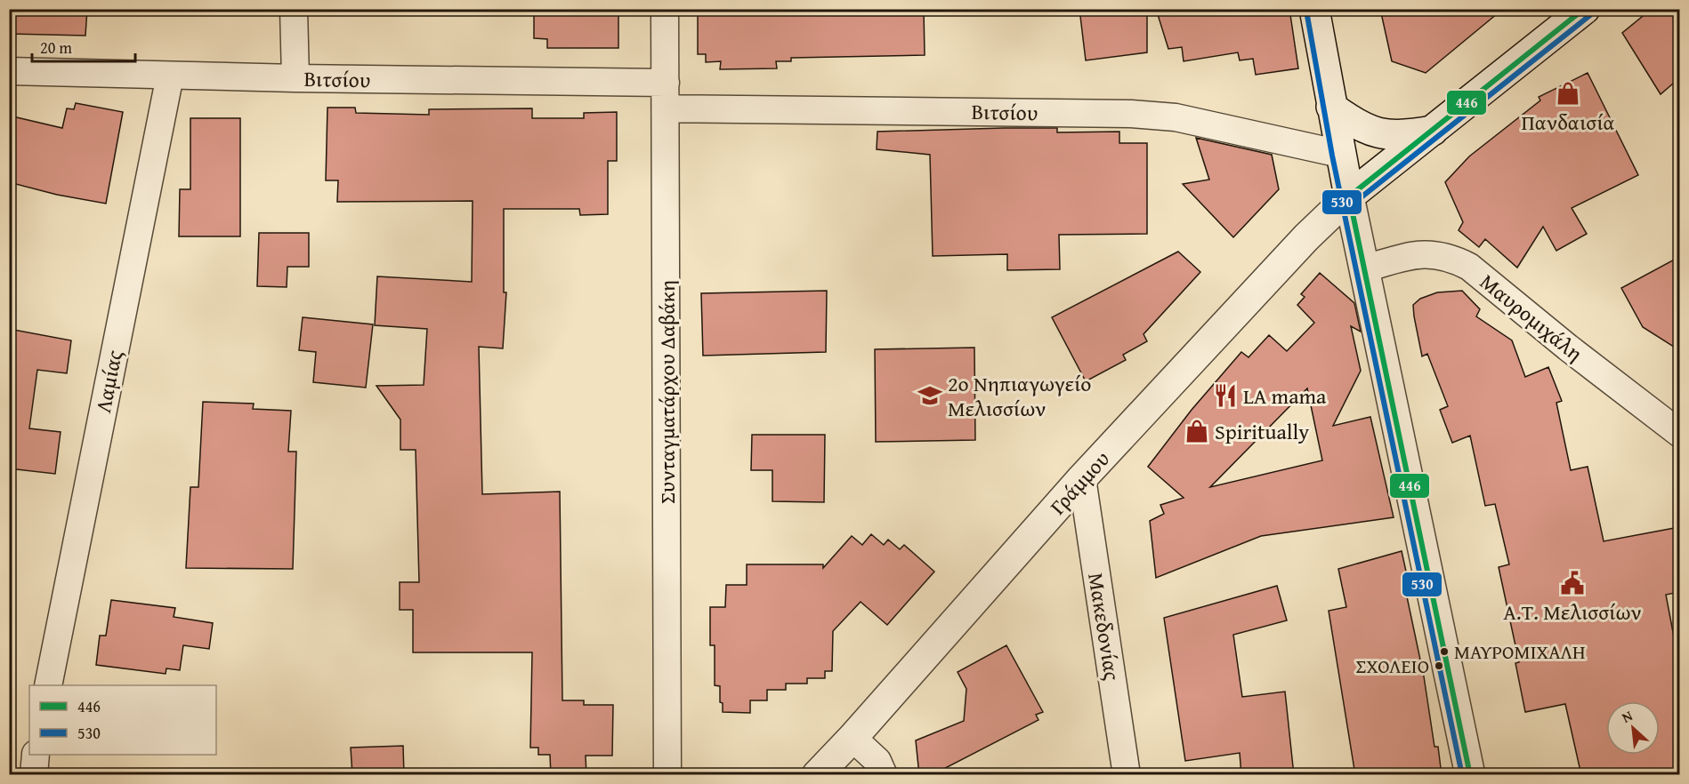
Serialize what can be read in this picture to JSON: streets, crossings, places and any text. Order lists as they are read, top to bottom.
{
  "streets": {
    "street": [
      "Βιτσίου",
      "Μαυρομιχάλη",
      "Λαμίας",
      "Συνταγματάρχου Δαβάκη",
      "Γράμμου",
      "Μακεδονίας"
    ]
  },
  "crossings": [
    ["Βιτσίου", "Λαμίας"],
    ["Βιτσίου", "Συνταγματάρχου Δαβάκη"],
    ["Γράμμου", "Μακεδονίας"]
  ],
  "places": {
    "shop": ["Πανδαισία", "Spiritually"],
    "school or university": ["2ο Νηπιαγωγείο Μελισσίων"],
    "restaurant": ["LA mama"],
    "public building": ["Α.Τ. Μελισσίων"],
    "other": ["ΜΑΥΡΟΜΙΧΑΛΗ", "ΣΧΟΛΕΙΟ"]
  },
  "lines": ["transit line 446", "transit line 530"],
  "legend": ["446", "530"],
  "scale_bar": "20 m",
  "north": "top left"
}
